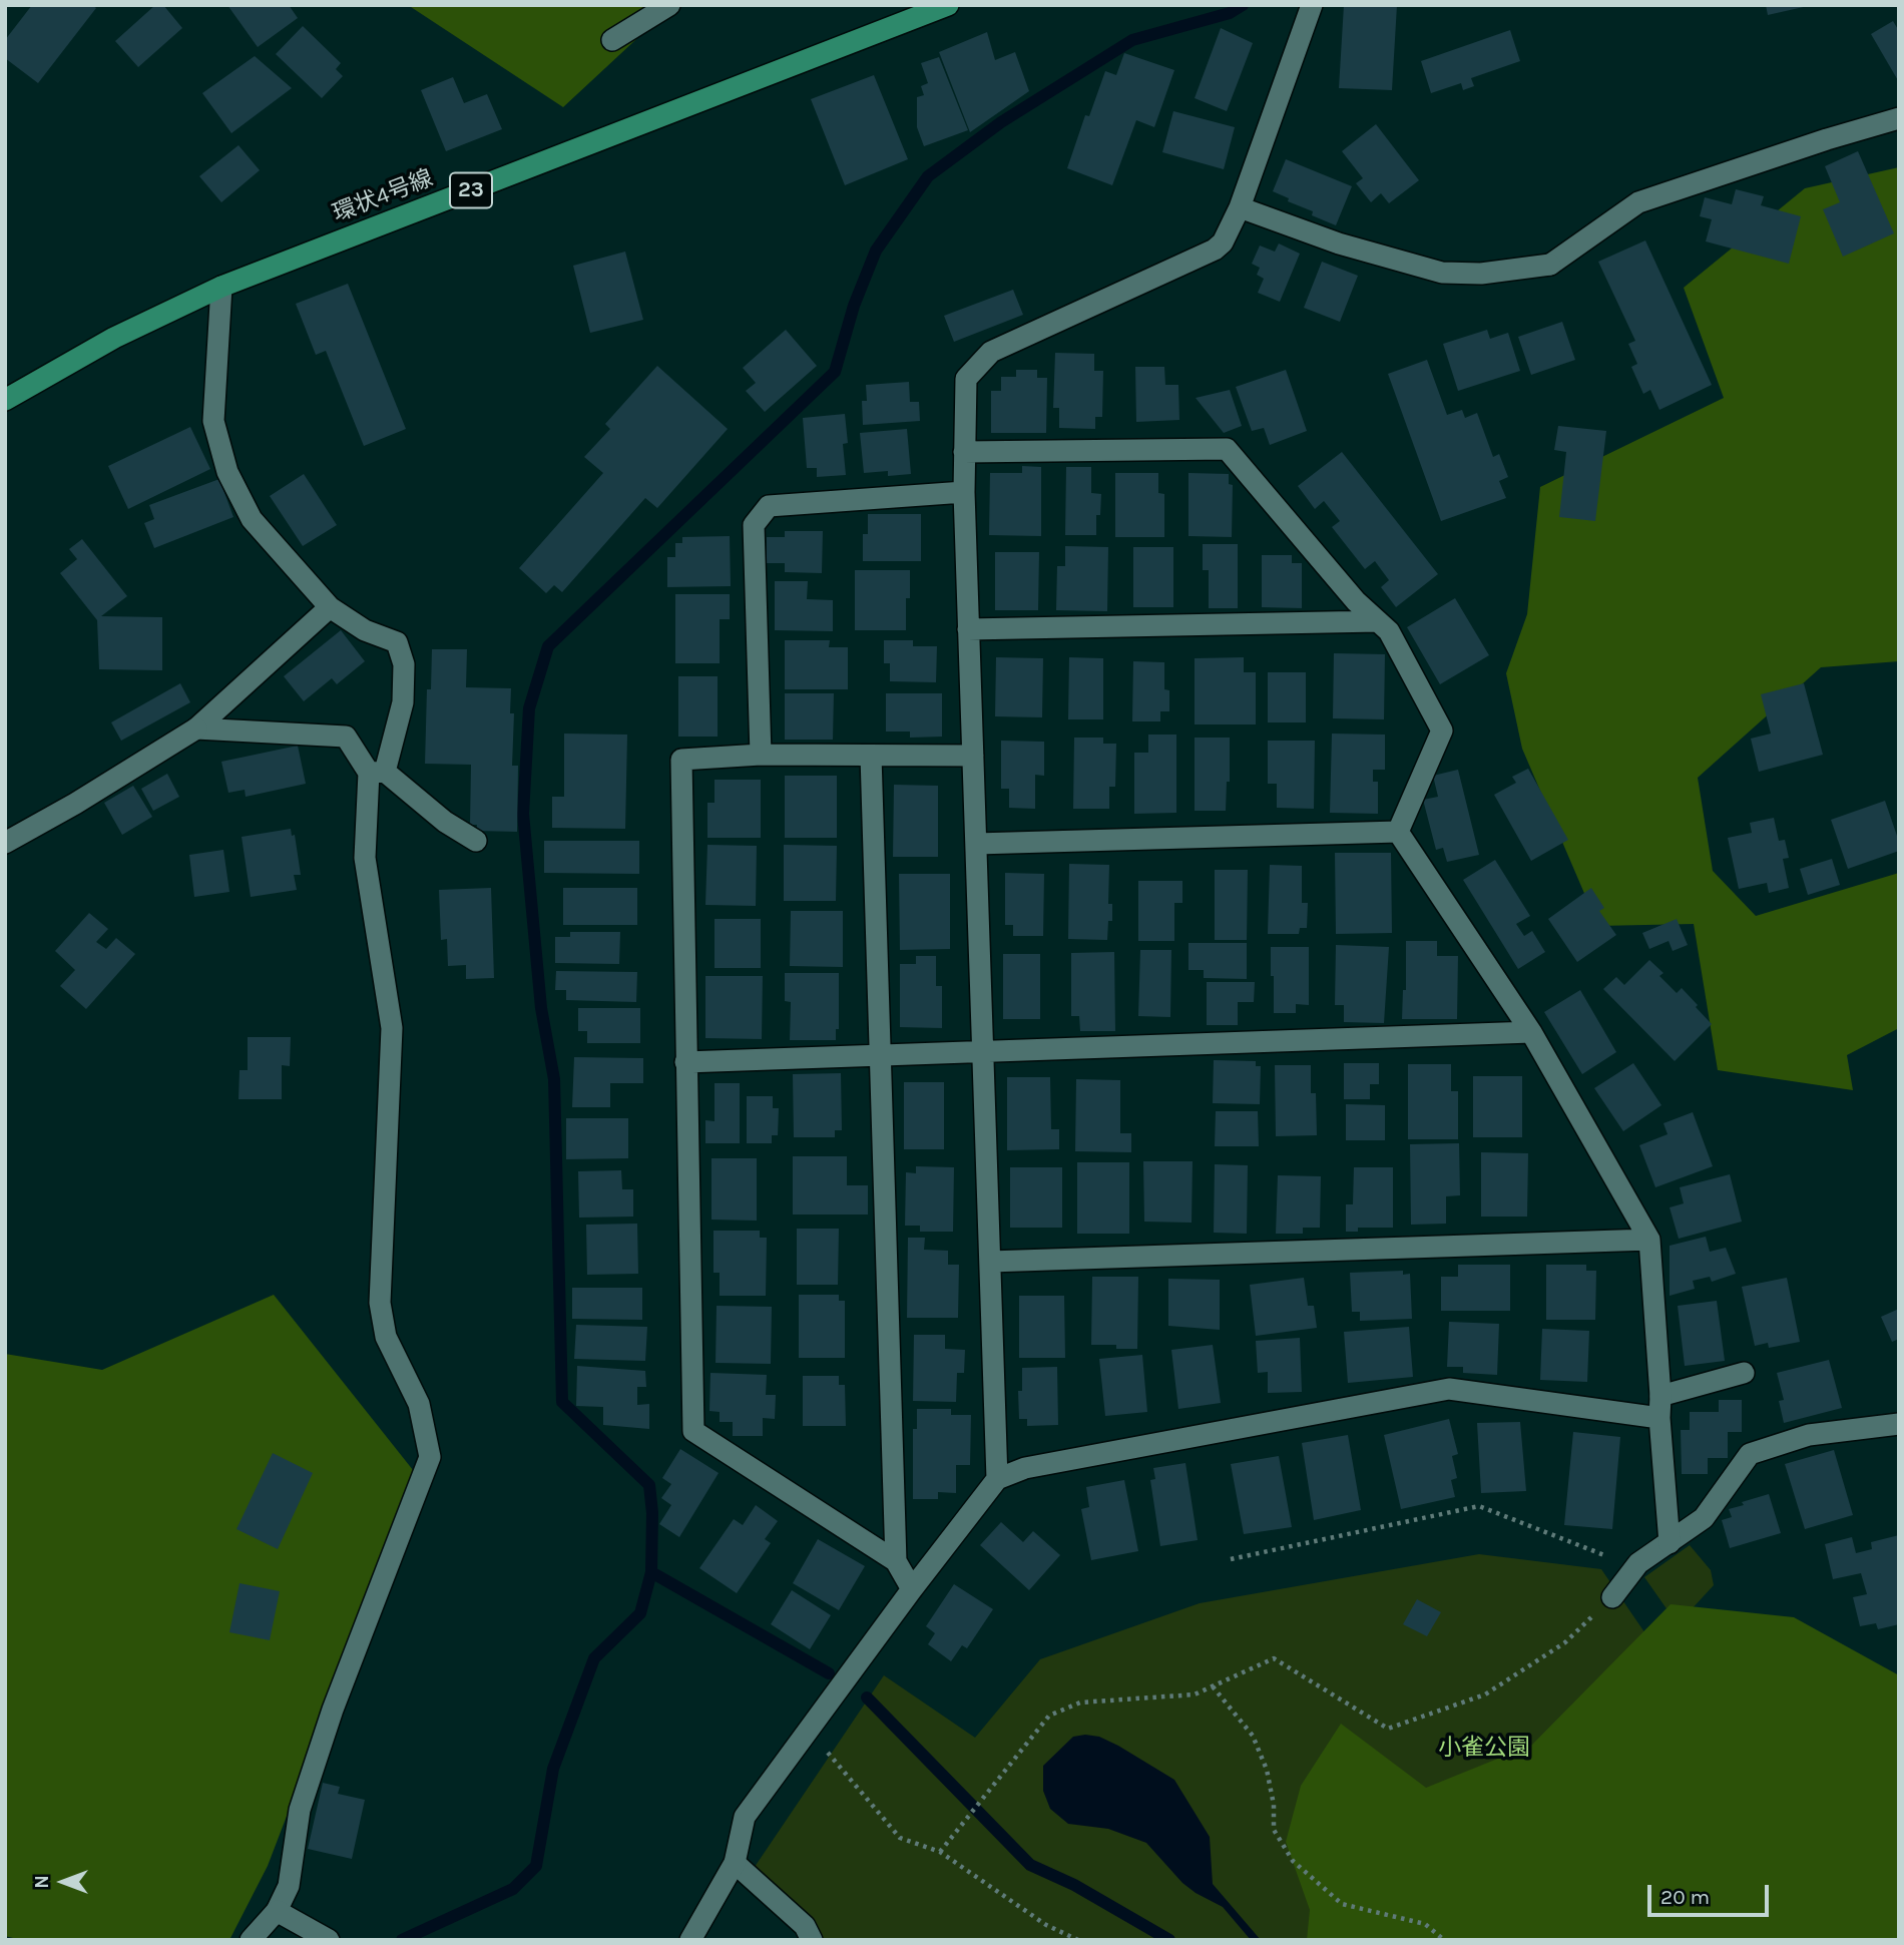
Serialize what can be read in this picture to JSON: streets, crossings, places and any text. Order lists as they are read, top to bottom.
{
  "streets": {
    "main road": ["23", "環状4号線"]
  },
  "parks": ["小雀公園"],
  "scale_bar": "20 m",
  "north": "left"
}
